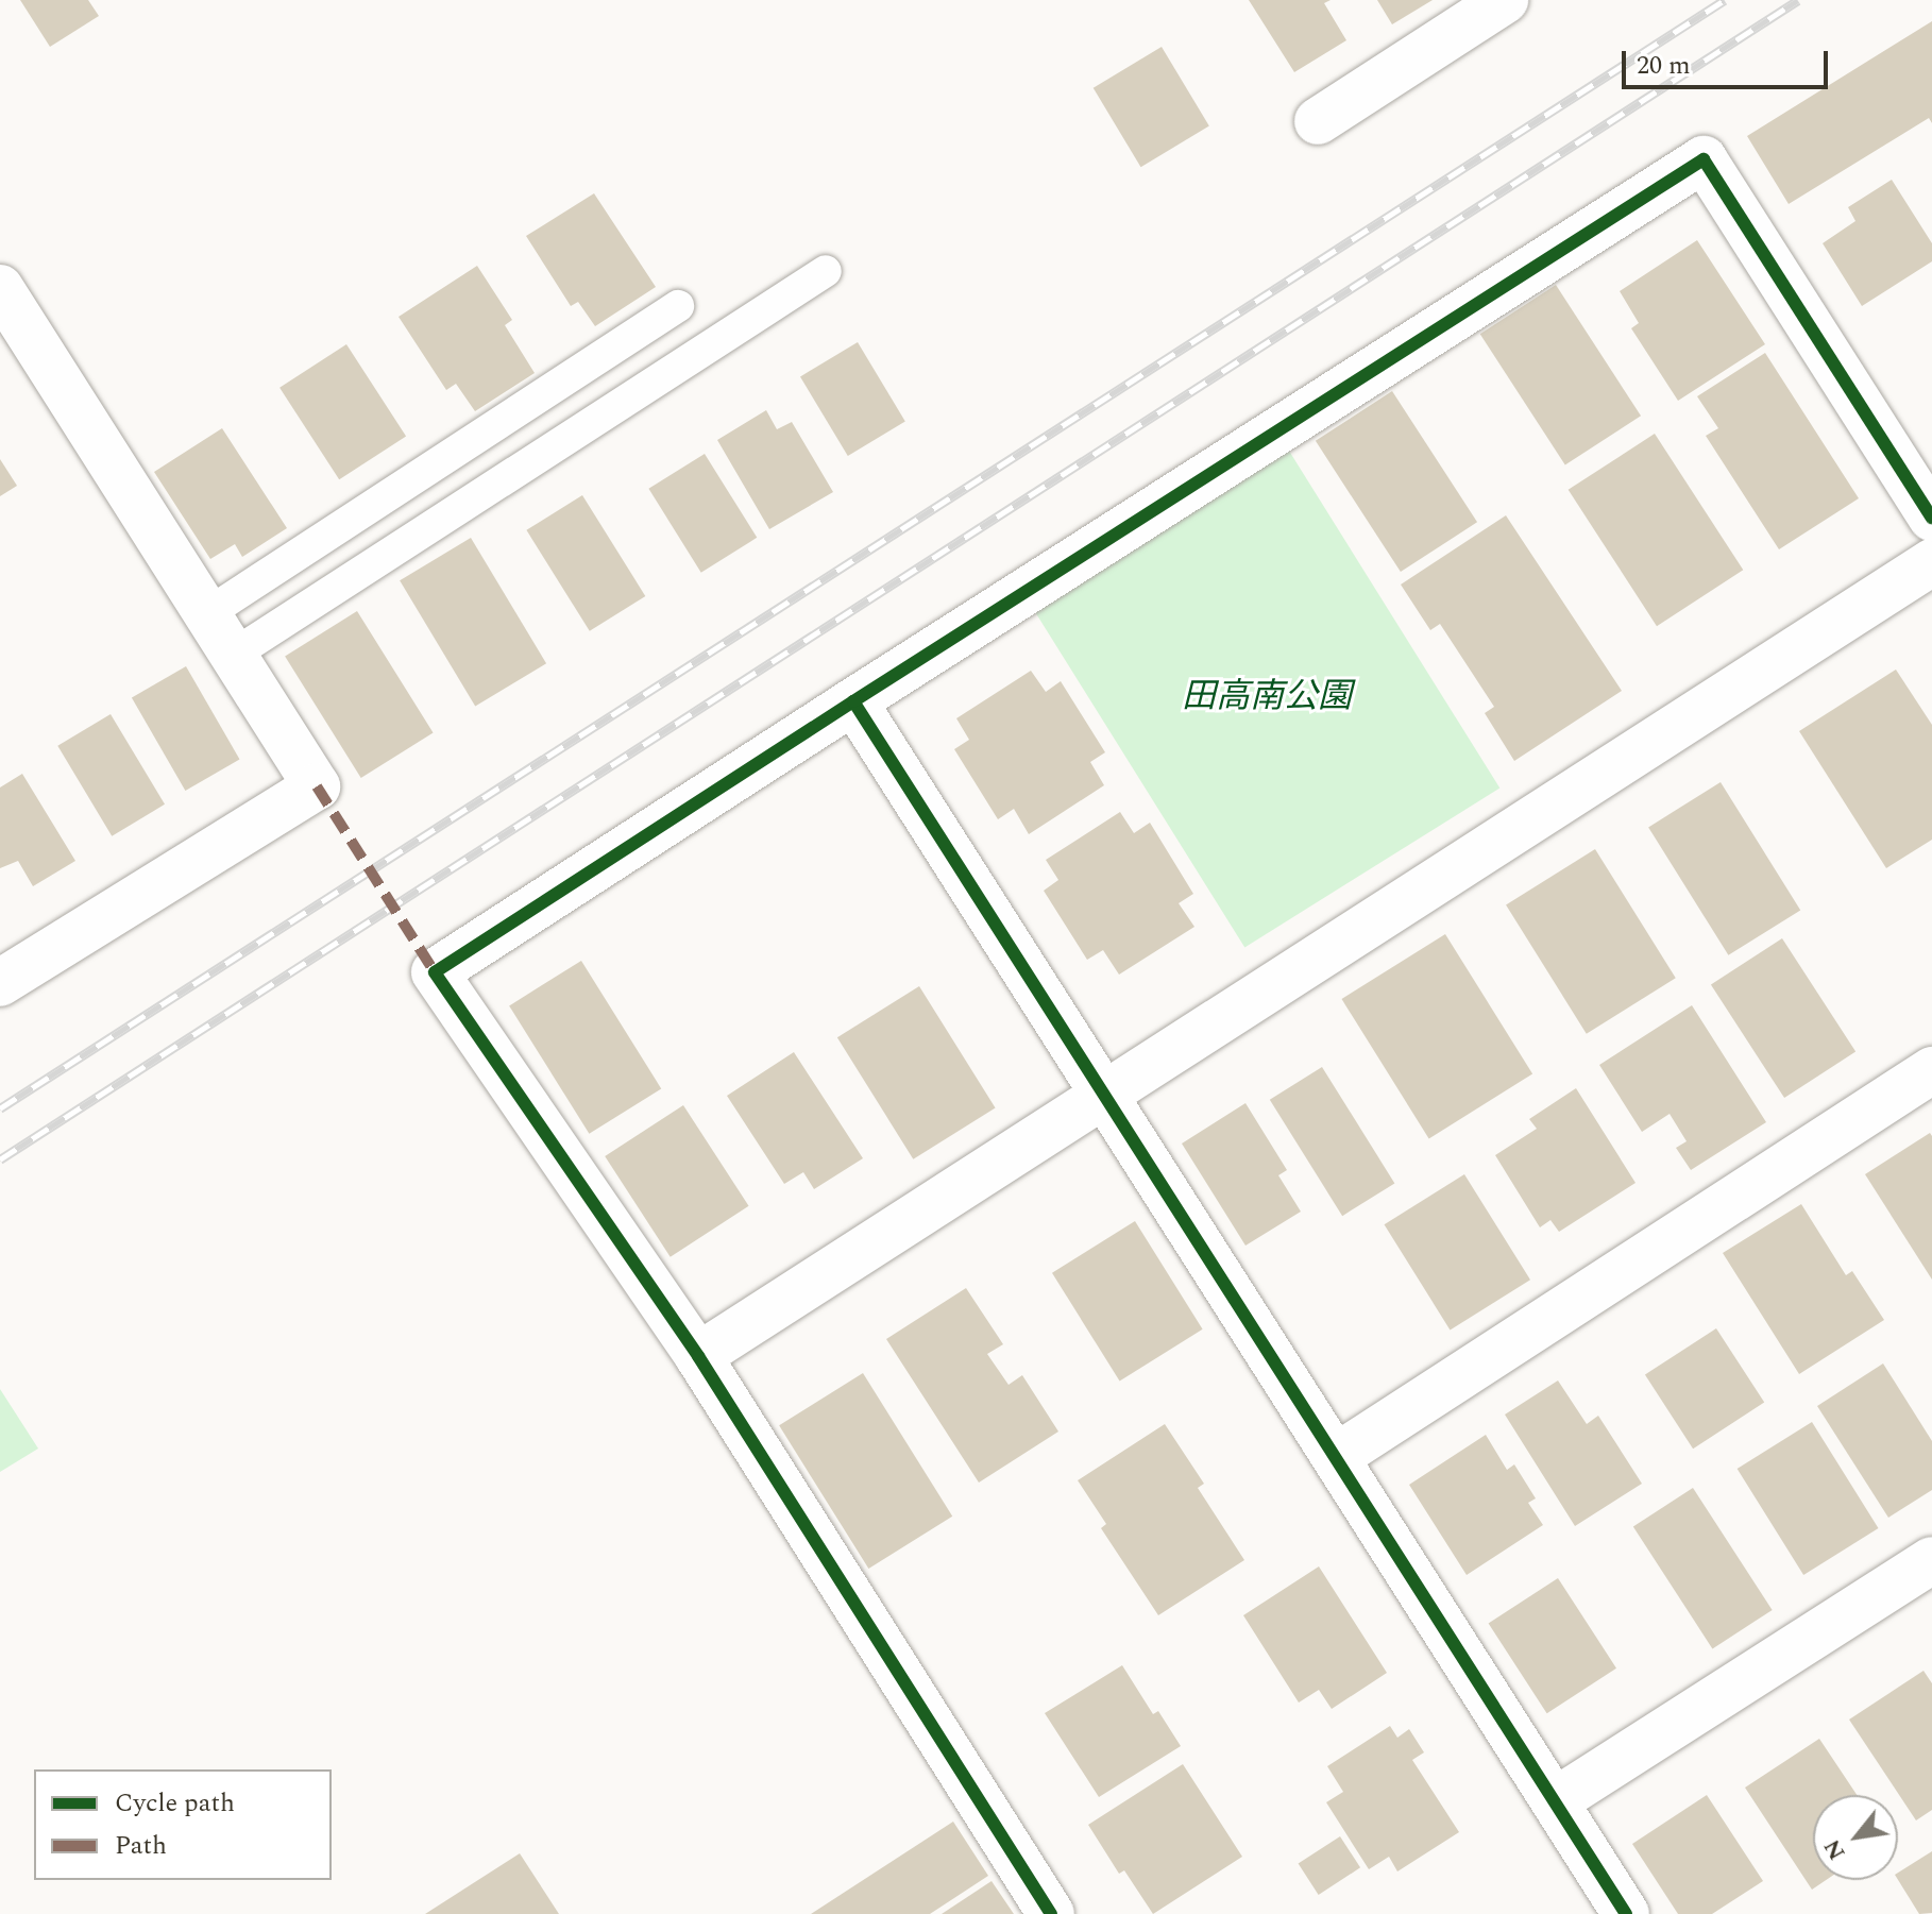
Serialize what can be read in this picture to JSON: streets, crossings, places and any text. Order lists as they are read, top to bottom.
{
  "parks": ["田高南公園"],
  "legend": ["Cycle path", "Path"],
  "scale_bar": "20 m",
  "north": "bottom left"
}
